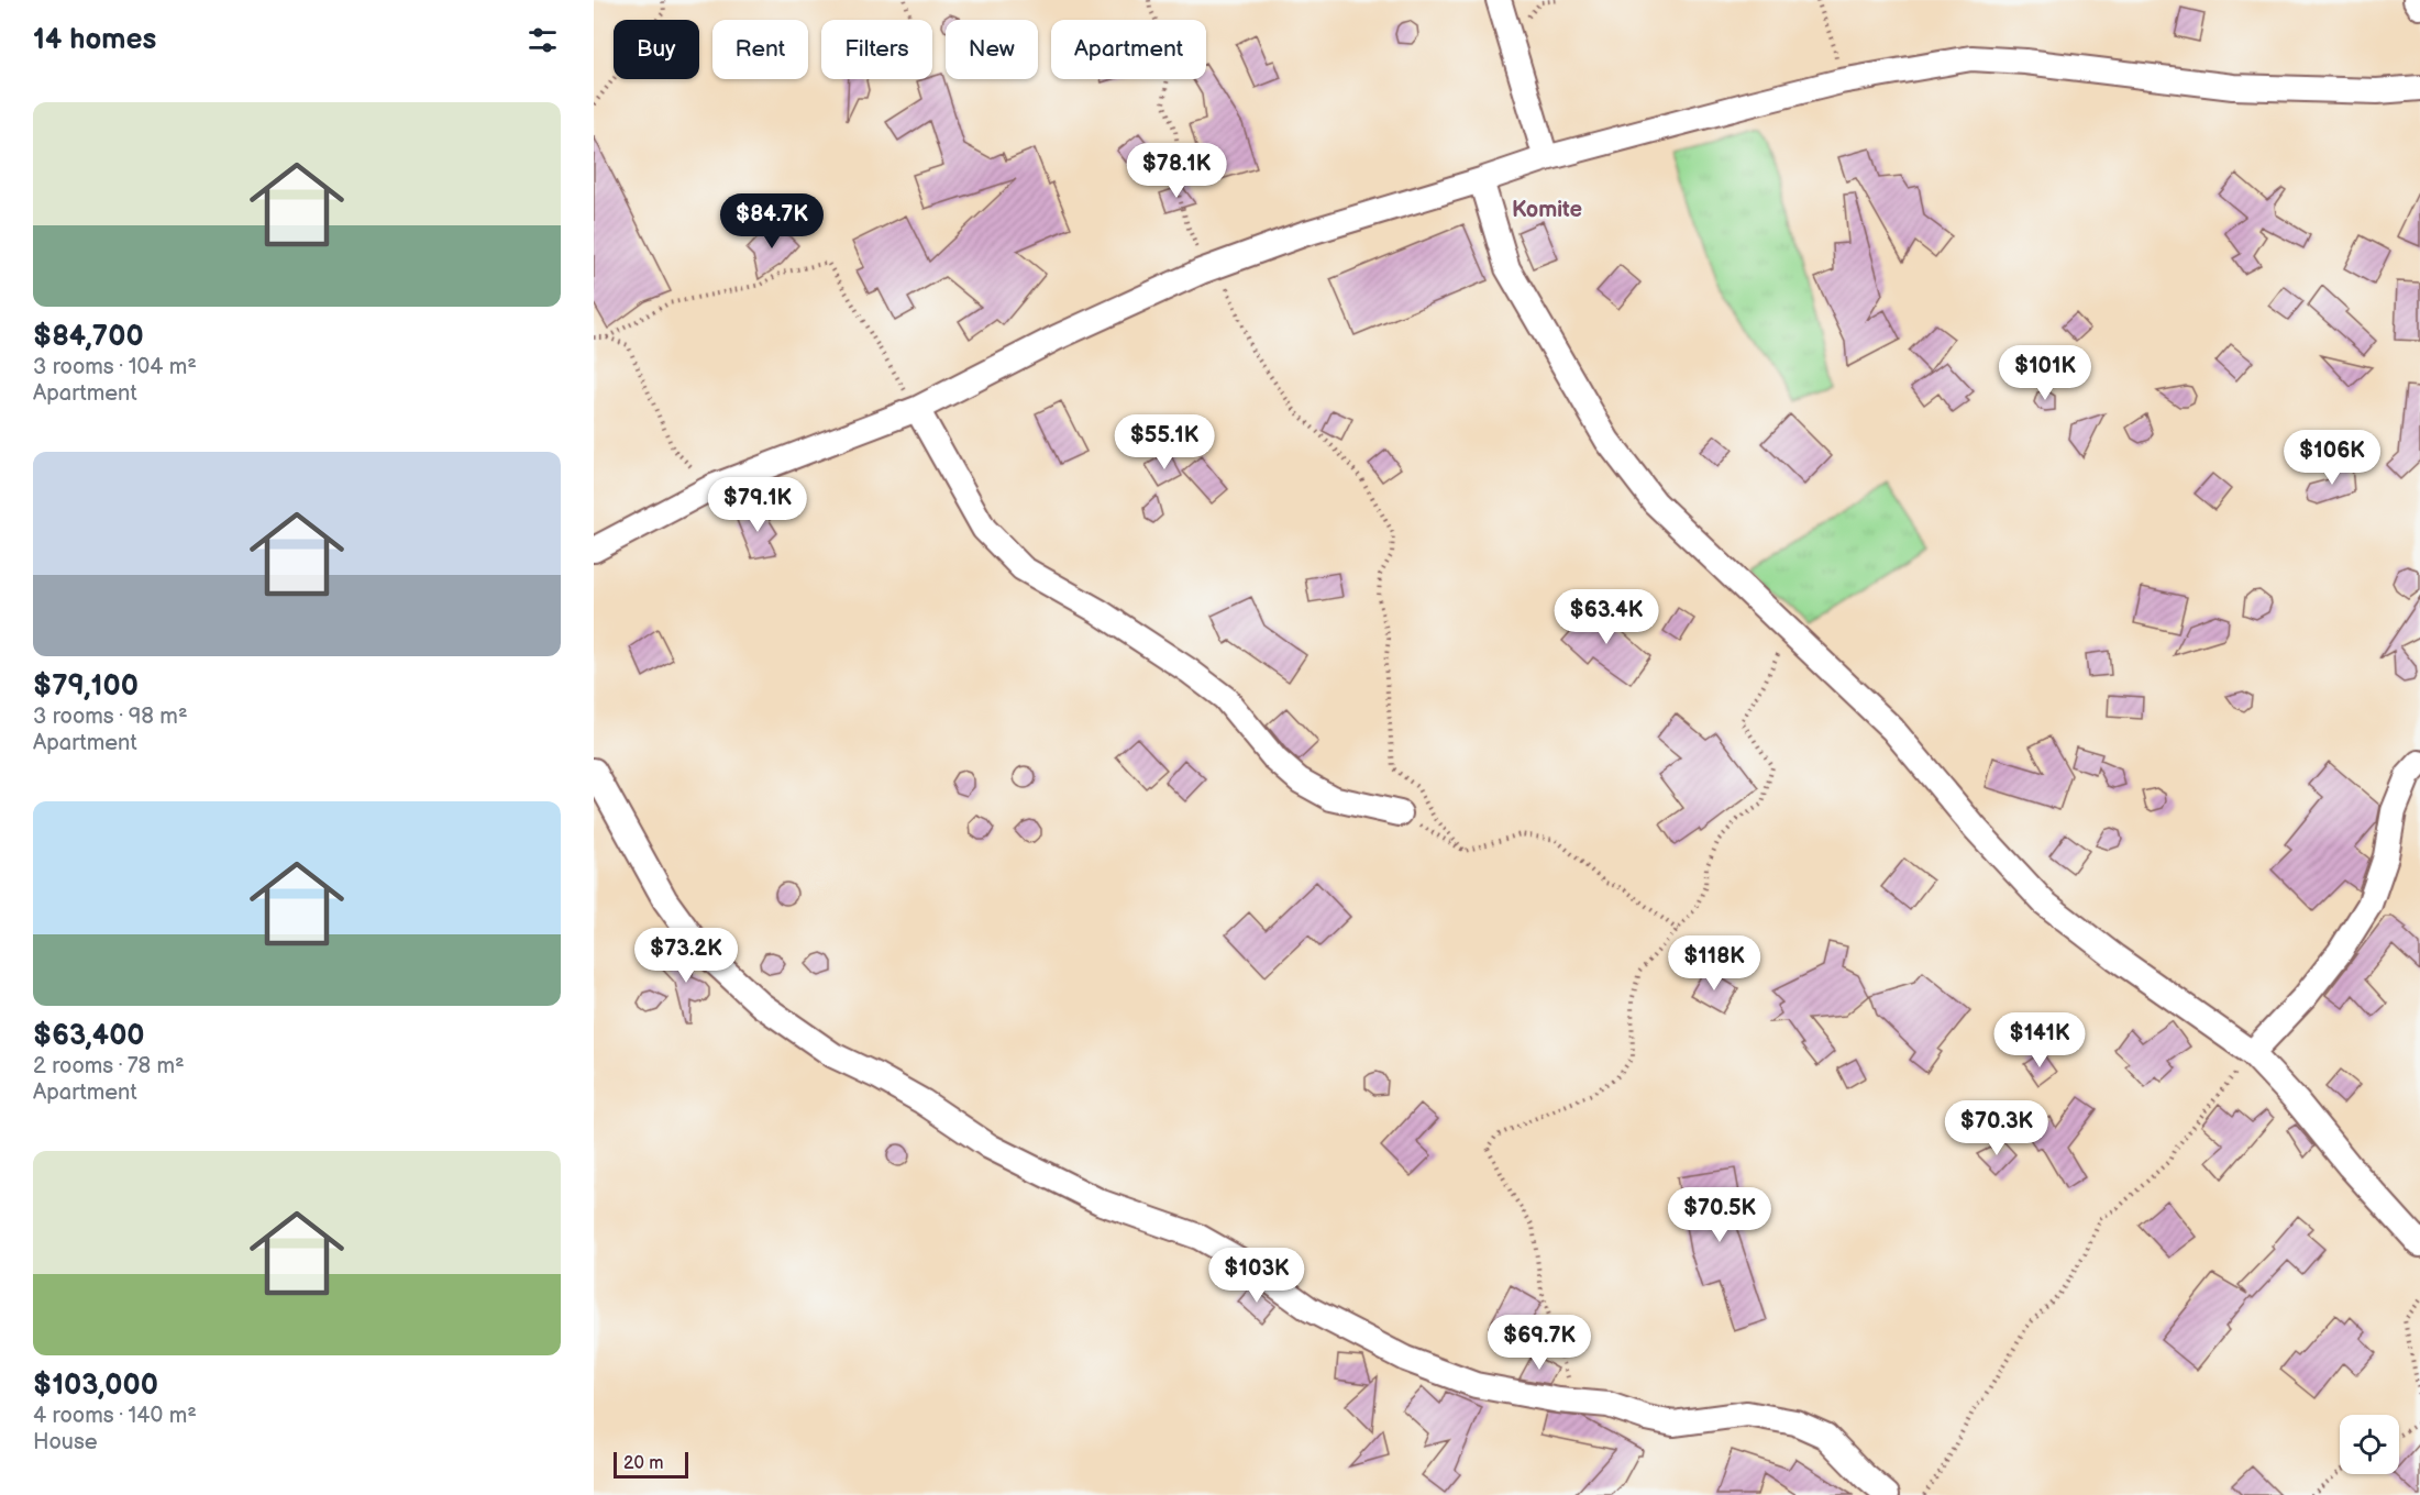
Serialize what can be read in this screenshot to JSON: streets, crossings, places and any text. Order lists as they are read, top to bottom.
{
  "districts": ["Komite"],
  "scale_bar": "20 m",
  "page": {
    "heading": "14 homes",
    "chip": [
      "Buy",
      "Rent",
      "Filters",
      "New",
      "Apartment"
    ],
    "list": [
      {
        "name": "$84,700",
        "note": "3 rooms · 104 m² · Apartment"
      },
      {
        "name": "$79,100",
        "note": "3 rooms · 98 m² · Apartment"
      },
      {
        "name": "$63,400",
        "note": "2 rooms · 78 m² · Apartment"
      },
      {
        "name": "$103,000",
        "note": "4 rooms · 140 m² · House"
      }
    ],
    "price": [
      "$78.1K",
      "$84.7K",
      "$101K",
      "$55.1K",
      "$106K",
      "$79.1K",
      "$63.4K",
      "$73.2K",
      "$118K",
      "$141K",
      "$70.3K",
      "$70.5K",
      "$103K",
      "$69.7K"
    ],
    "scale": "20 m"
  }
}
